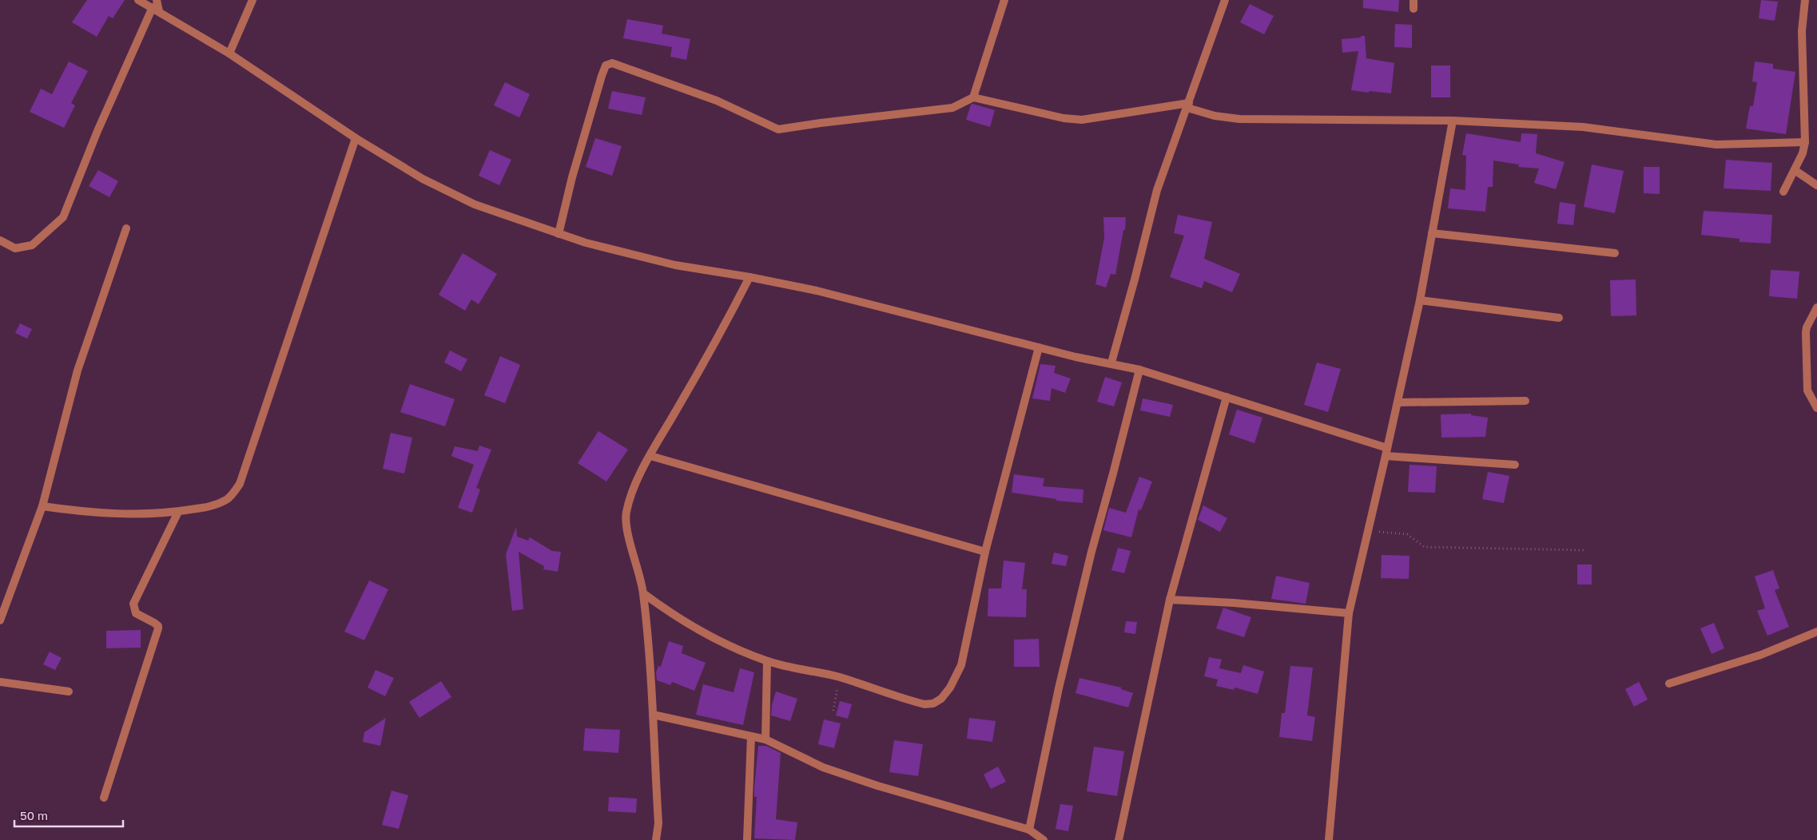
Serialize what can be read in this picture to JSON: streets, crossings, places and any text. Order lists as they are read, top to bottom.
{
  "scale_bar": "50 m"
}
